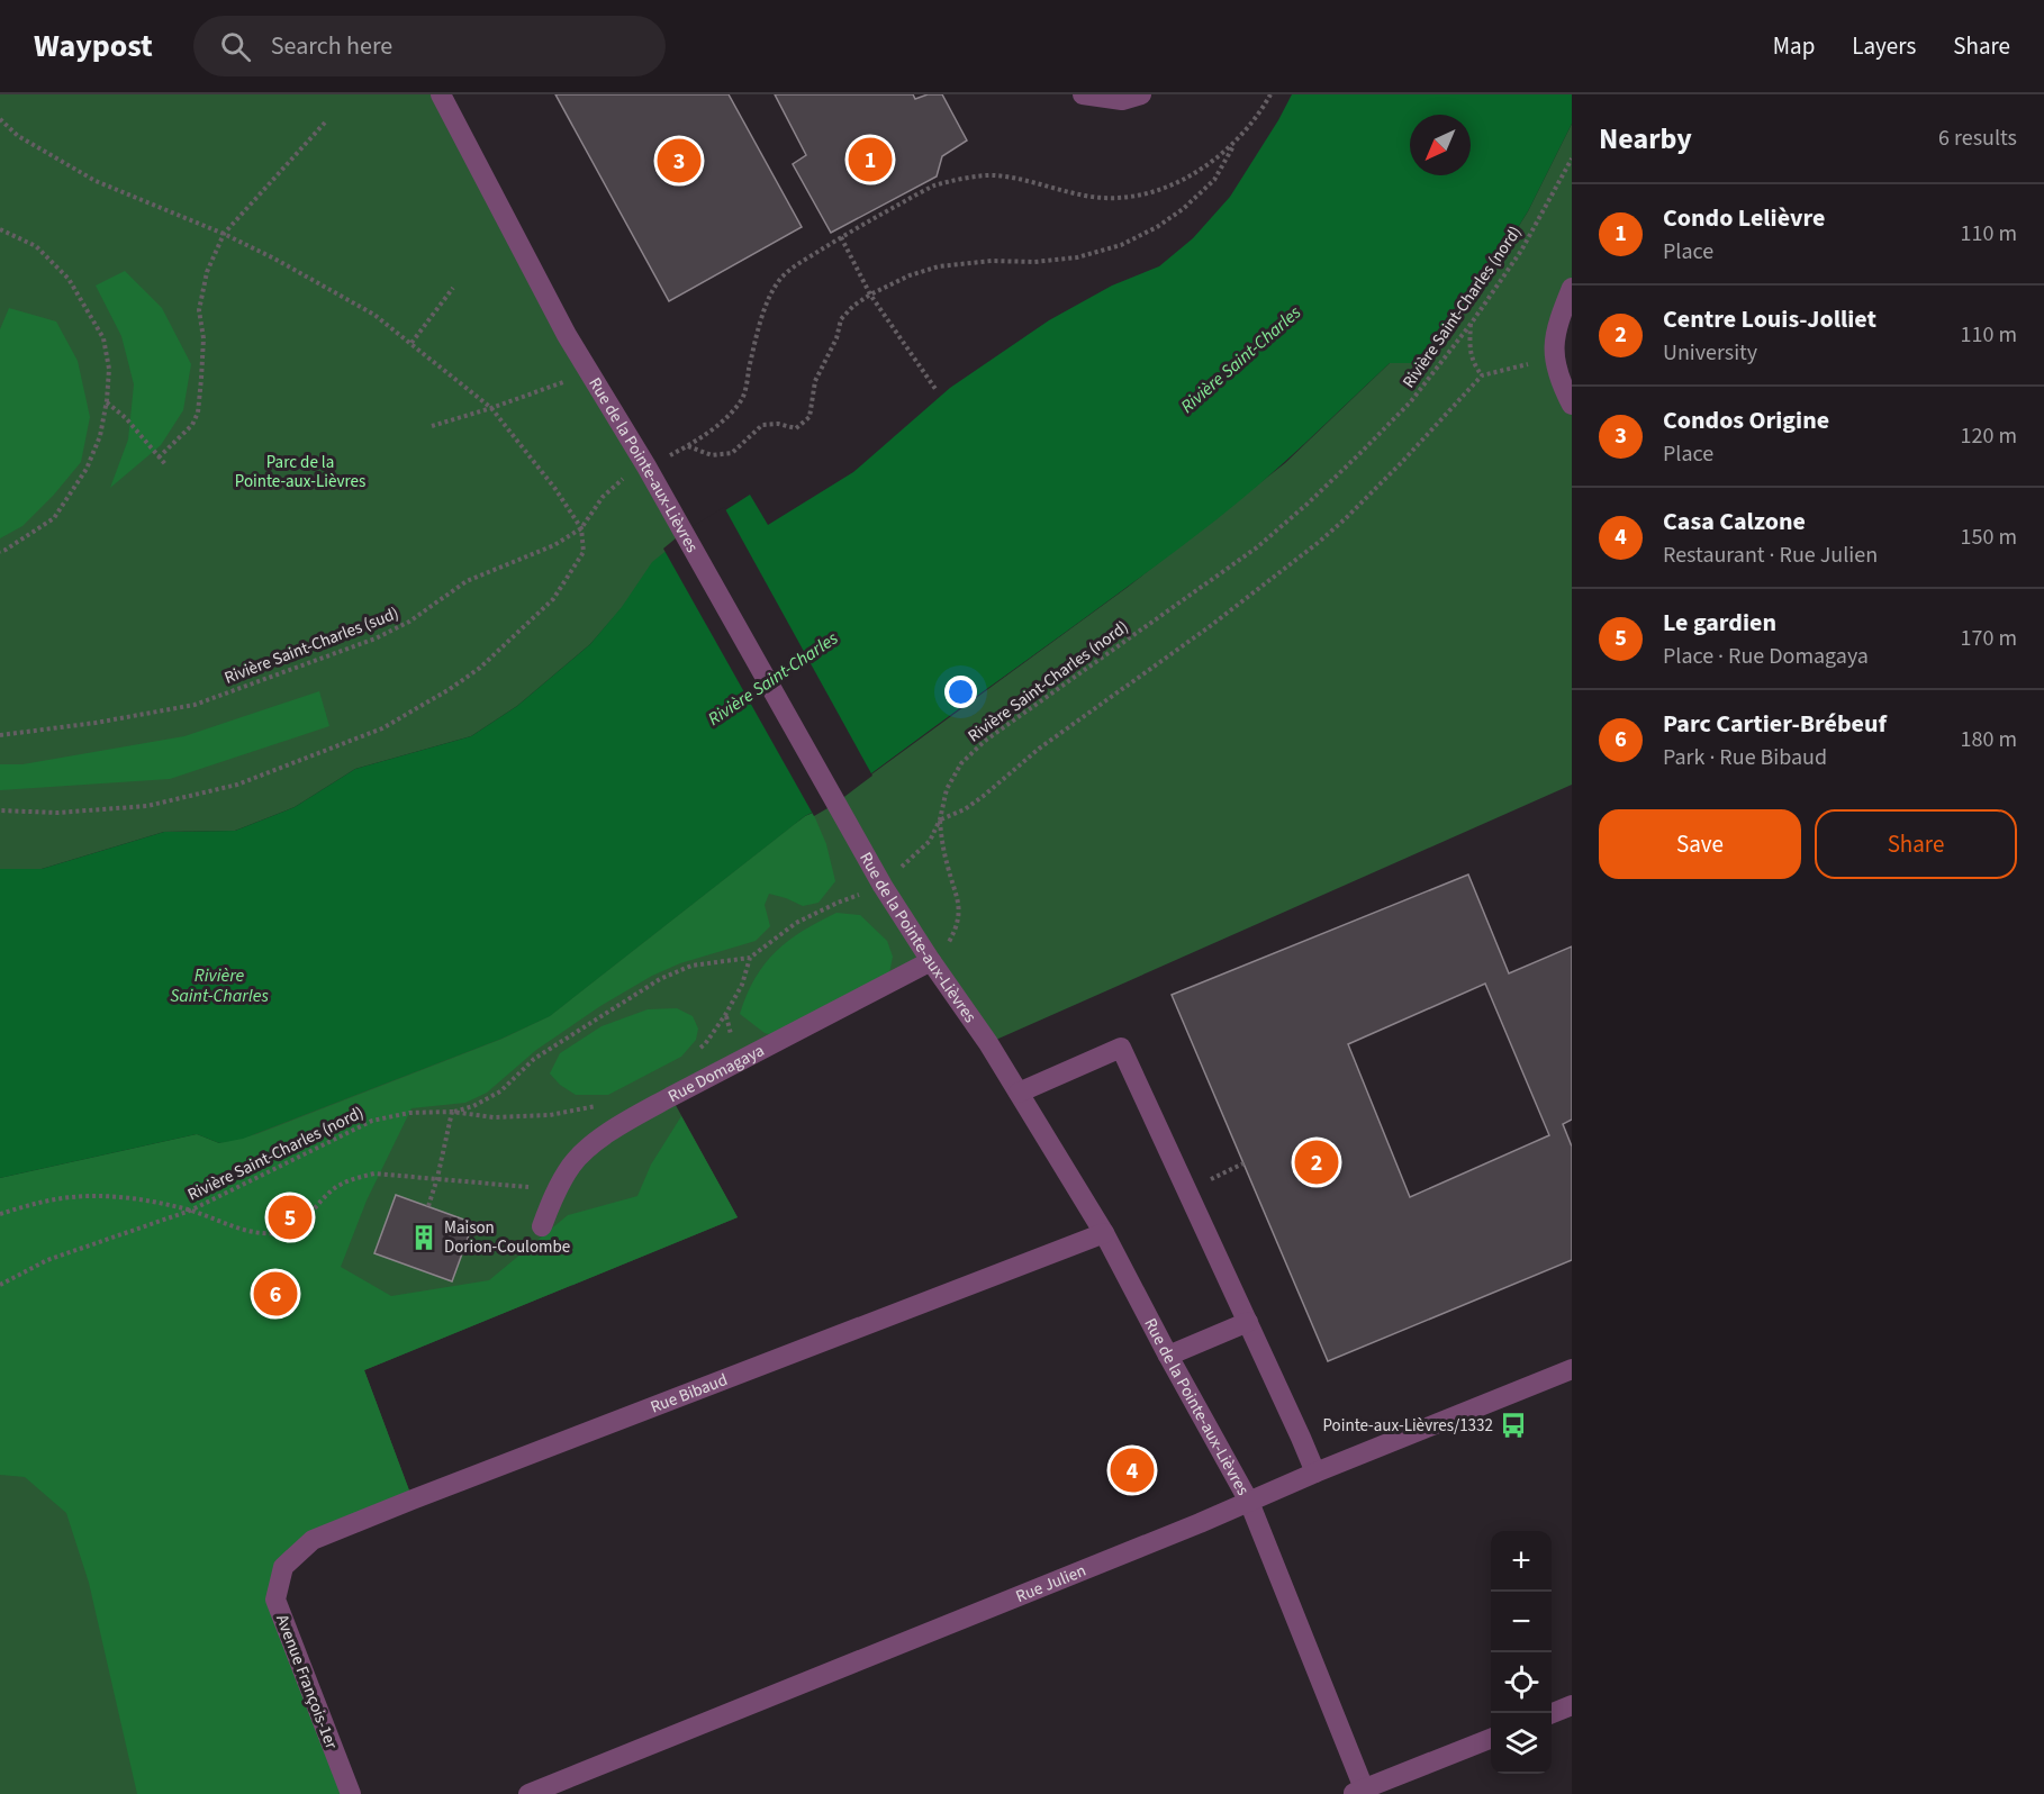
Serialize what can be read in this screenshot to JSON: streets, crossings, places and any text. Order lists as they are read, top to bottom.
{
  "streets": {
    "street": [
      "Rue de la Pointe-aux-Lièvres",
      "Rue Domagaya",
      "Rue Bibaud",
      "Rue Julien",
      "Avenue François-1er"
    ],
    "path": ["Rivière Saint-Charles (nord)", "Rivière Saint-Charles (sud)"]
  },
  "crossings": [
    ["Rivière Saint-Charles (nord)", "Rue de la Pointe-aux-Lièvres"],
    ["Rue de la Pointe-aux-Lièvres", "Rue Domagaya"],
    ["Rue de la Pointe-aux-Lièvres", "Rue Bibaud"],
    ["Rue de la Pointe-aux-Lièvres", "Rue Julien"],
    ["Rue Bibaud", "Avenue François-1er"]
  ],
  "water": ["Rivière Saint-Charles"],
  "parks": ["Parc de la Pointe-aux-Lièvres"],
  "places": {
    "building": ["Maison Dorion-Coulombe"],
    "bus stop": ["Pointe-aux-Lièvres/1332"]
  },
  "north": "bottom left",
  "page": {
    "header": "Waypost",
    "search": "Search here",
    "nav": ["Map", "Layers", "Share"],
    "heading": ["Nearby", "6 results"],
    "pins": [
      "1",
      "3",
      "2",
      "5",
      "6",
      "4"
    ],
    "list": [
      {
        "mark": "1",
        "name": "Condo Lelièvre",
        "note": "Place",
        "value": "110 m"
      },
      {
        "mark": "2",
        "name": "Centre Louis-Jolliet",
        "note": "University",
        "value": "110 m"
      },
      {
        "mark": "3",
        "name": "Condos Origine",
        "note": "Place",
        "value": "120 m"
      },
      {
        "mark": "4",
        "name": "Casa Calzone",
        "note": "Restaurant · Rue Julien",
        "value": "150 m"
      },
      {
        "mark": "5",
        "name": "Le gardien",
        "note": "Place · Rue Domagaya",
        "value": "170 m"
      },
      {
        "mark": "6",
        "name": "Parc Cartier-Brébeuf",
        "note": "Park · Rue Bibaud",
        "value": "180 m"
      }
    ],
    "buttons": ["Save", "Share"],
    "map_buttons": ["+", "−"]
  }
}
